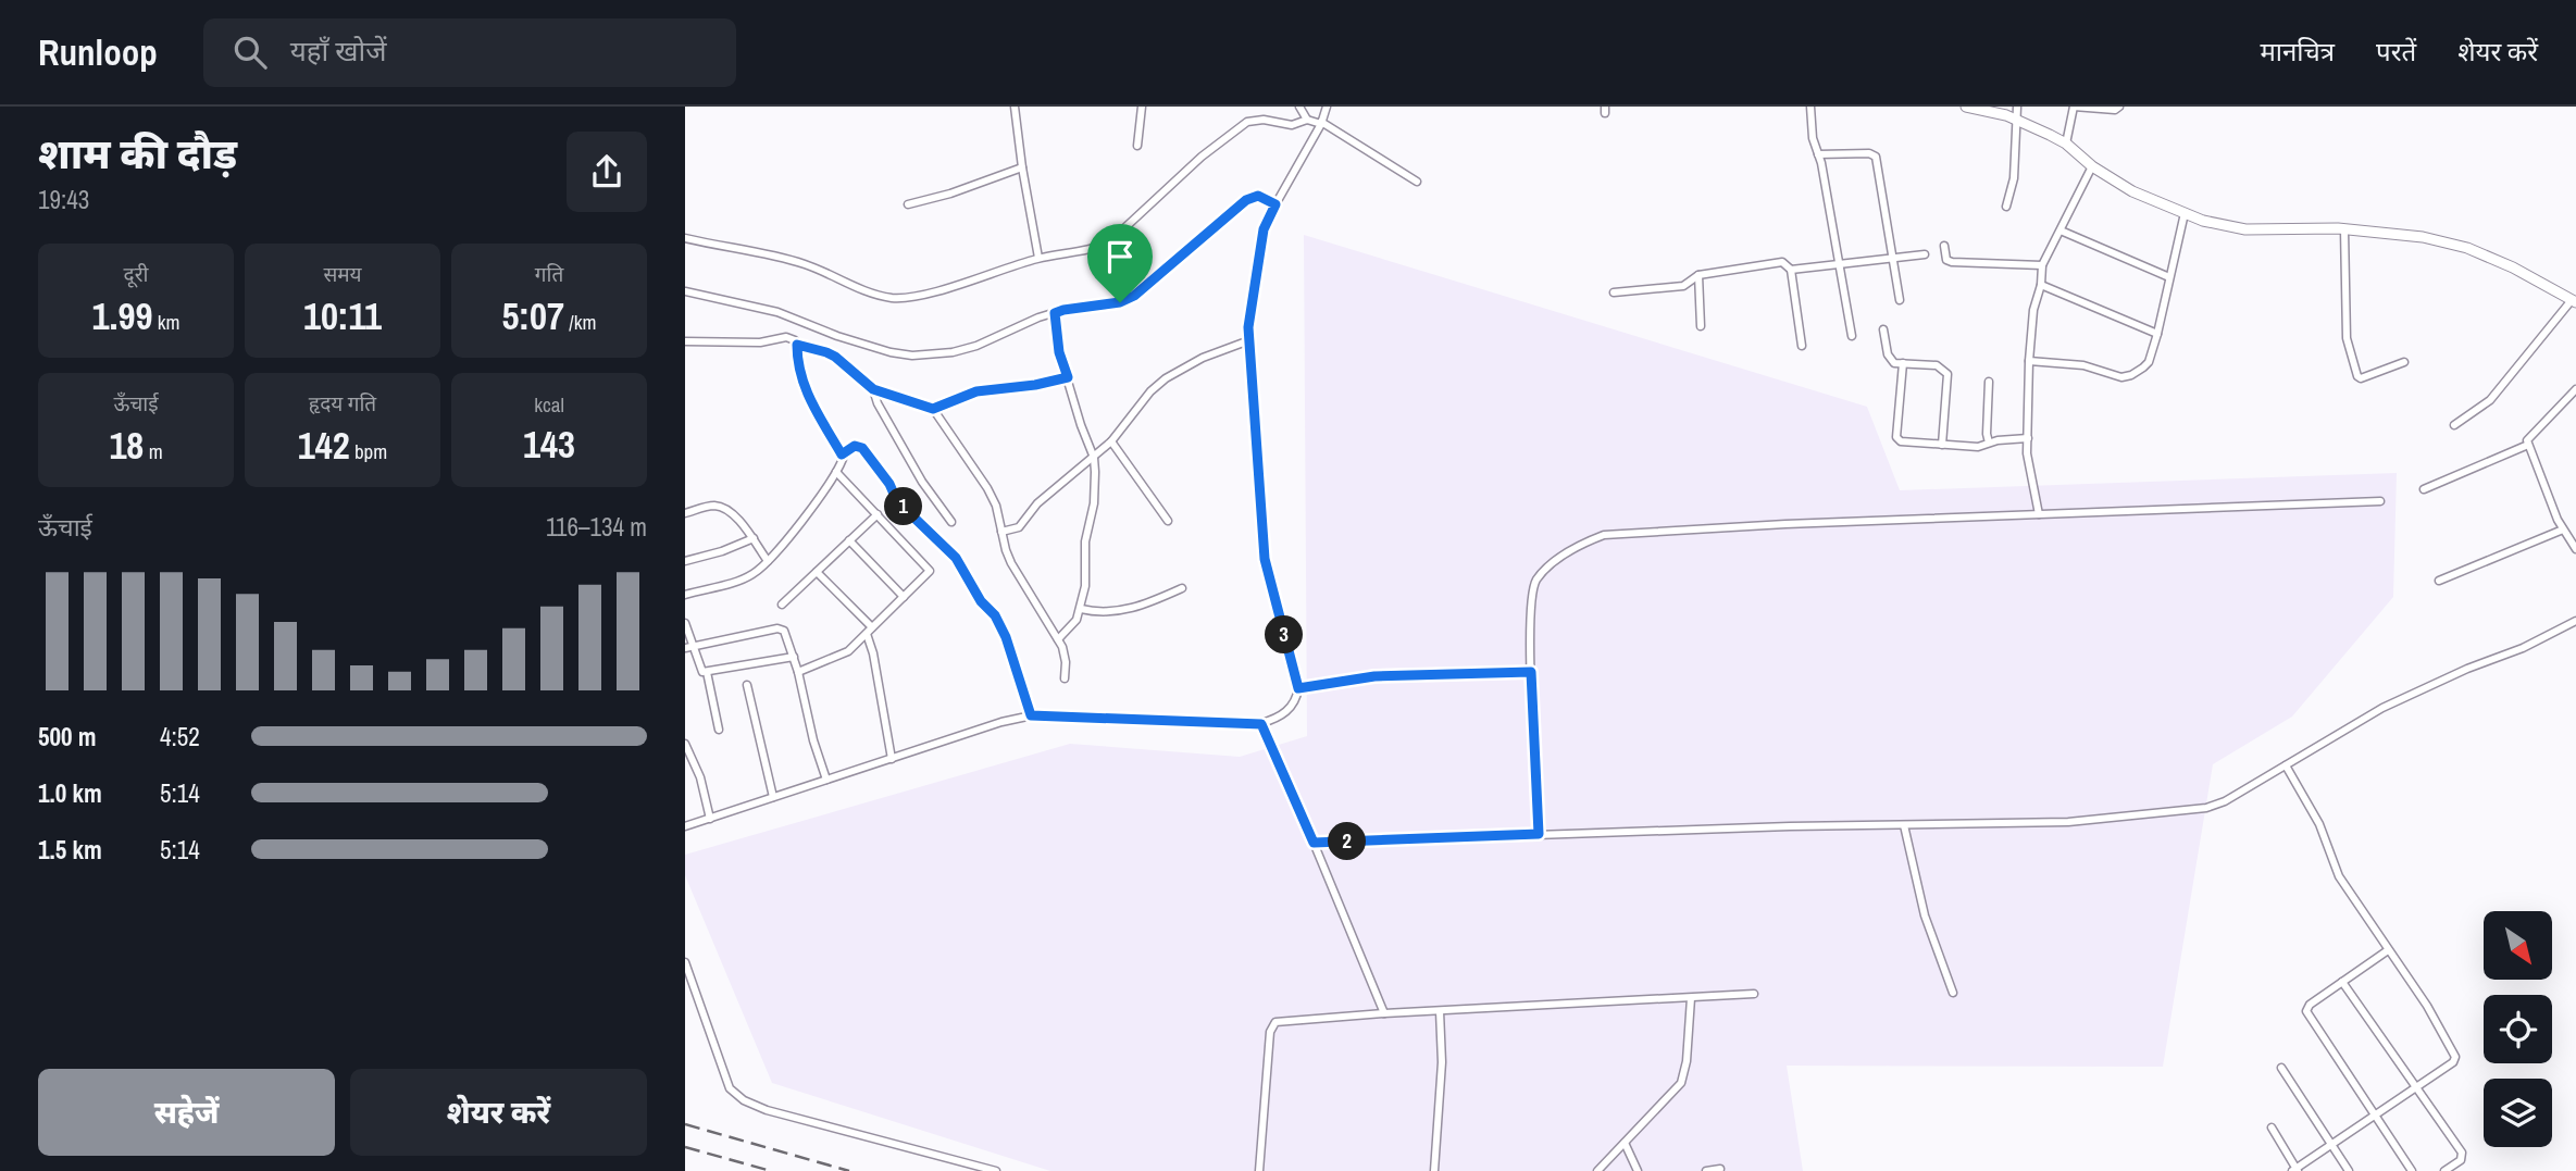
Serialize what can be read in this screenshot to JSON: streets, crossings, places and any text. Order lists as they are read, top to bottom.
{
  "north": "bottom right",
  "page": {
    "header": "Runloop",
    "search": "यहाँ खोजें",
    "nav": ["मानचित्र", "परतें", "शेयर करें"],
    "heading": ["शाम की दौड़", "19:43"],
    "stats": [
      ["दूरी", "1.99 km"],
      ["समय", "10:11"],
      ["गति", "5:07 /km"],
      ["ऊँचाई", "18 m"],
      ["हृदय गति", "142 bpm"],
      ["kcal", "143"]
    ],
    "pins": ["1", "3", "2"],
    "chart": ["ऊँचाई", "116–134 m"],
    "list": [
      {
        "name": "500 m",
        "note": "4:52"
      },
      {
        "name": "1.0 km",
        "note": "5:14"
      },
      {
        "name": "1.5 km",
        "note": "5:14"
      }
    ],
    "buttons": ["सहेजें", "शेयर करें"]
  }
}
